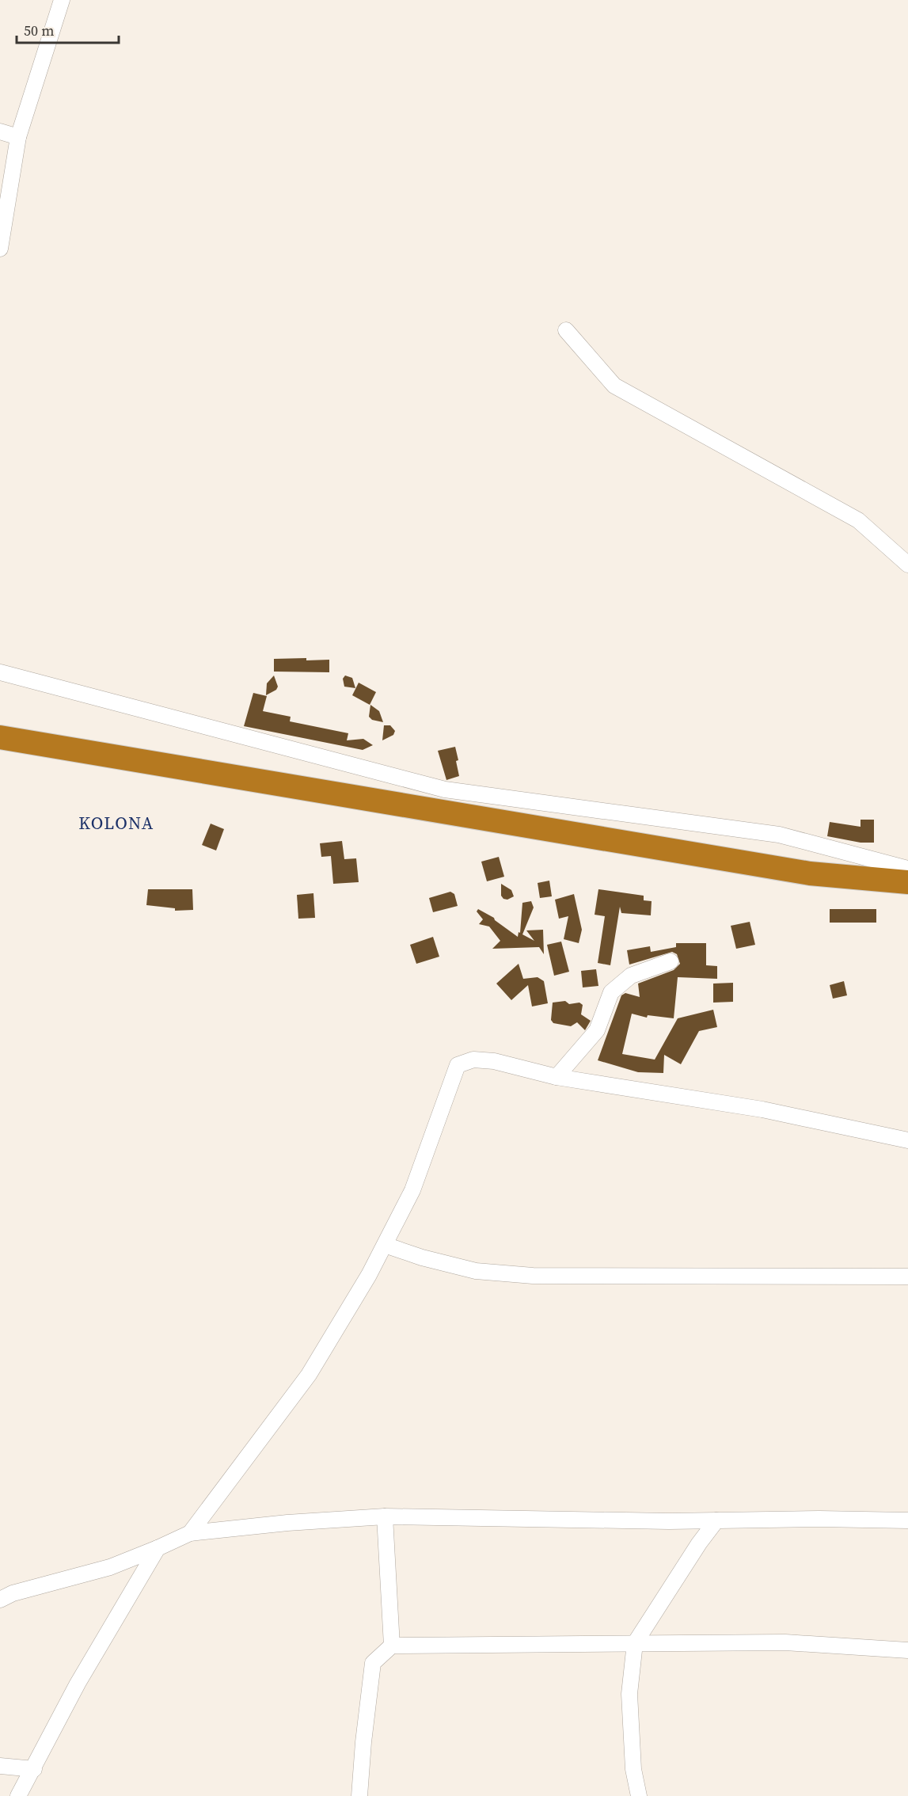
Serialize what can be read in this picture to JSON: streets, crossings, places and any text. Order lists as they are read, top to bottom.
{
  "districts": ["KOLONA"],
  "scale_bar": "50 m"
}
